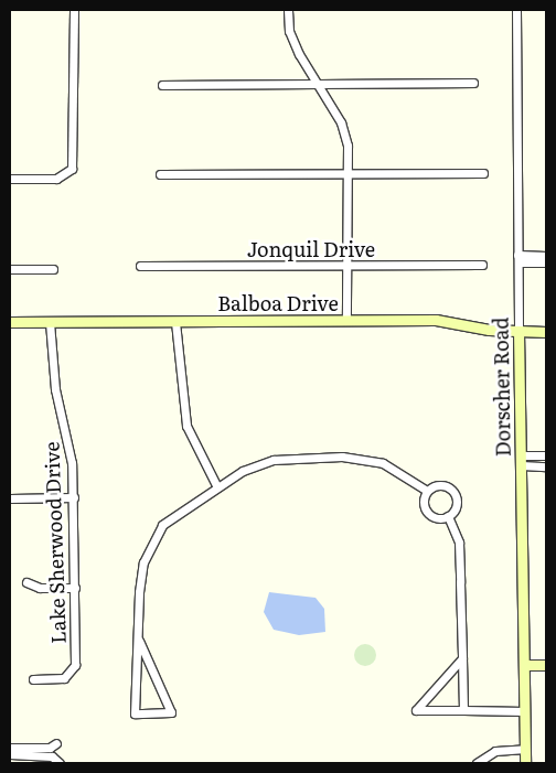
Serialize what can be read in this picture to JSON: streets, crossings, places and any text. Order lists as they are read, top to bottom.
{
  "streets": {
    "street": [
      "Jonquil Drive",
      "Balboa Drive",
      "Dorscher Road",
      "Lake Sherwood Drive"
    ]
  },
  "crossings": [
    ["Balboa Drive", "Dorscher Road"],
    ["Balboa Drive", "Lake Sherwood Drive"]
  ]
}
